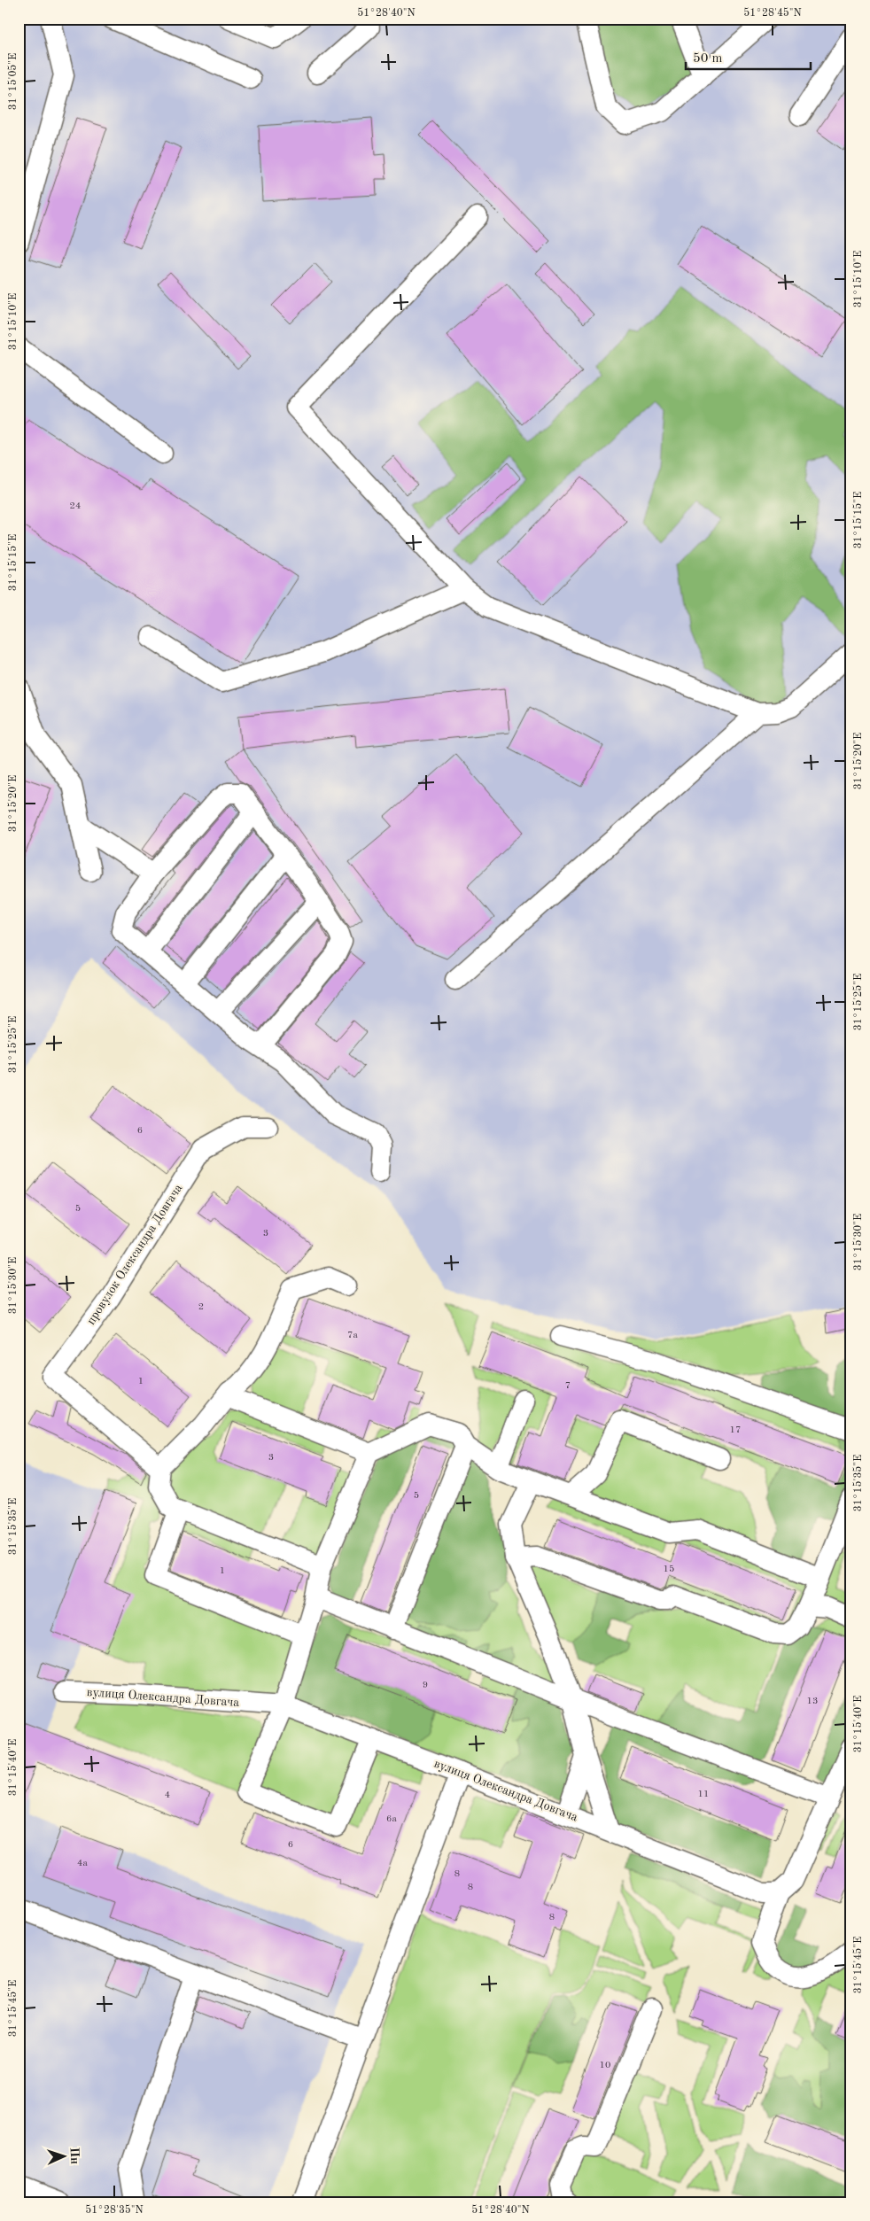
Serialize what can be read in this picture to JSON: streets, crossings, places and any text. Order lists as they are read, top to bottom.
{
  "streets": {
    "street": ["провулок Олександра Довгача", "вулиця Олександра Довгача"]
  },
  "house_numbers": [
    "24",
    "6",
    "5",
    "3",
    "2",
    "7а",
    "1",
    "7",
    "17",
    "3",
    "5",
    "15",
    "1",
    "9",
    "13",
    "11",
    "4",
    "6а",
    "6",
    "4а",
    "8",
    "8",
    "8",
    "10"
  ],
  "scale_bar": "50 m",
  "north": "right",
  "coordinates": [
    "51°28'40\"N",
    "51°28'45\"N",
    "31°15'05\"E",
    "31°15'10\"E",
    "31°15'15\"E",
    "31°15'20\"E",
    "31°15'25\"E",
    "31°15'30\"E",
    "31°15'35\"E",
    "31°15'40\"E",
    "31°15'45\"E",
    "51°28'35\"N"
  ]
}
